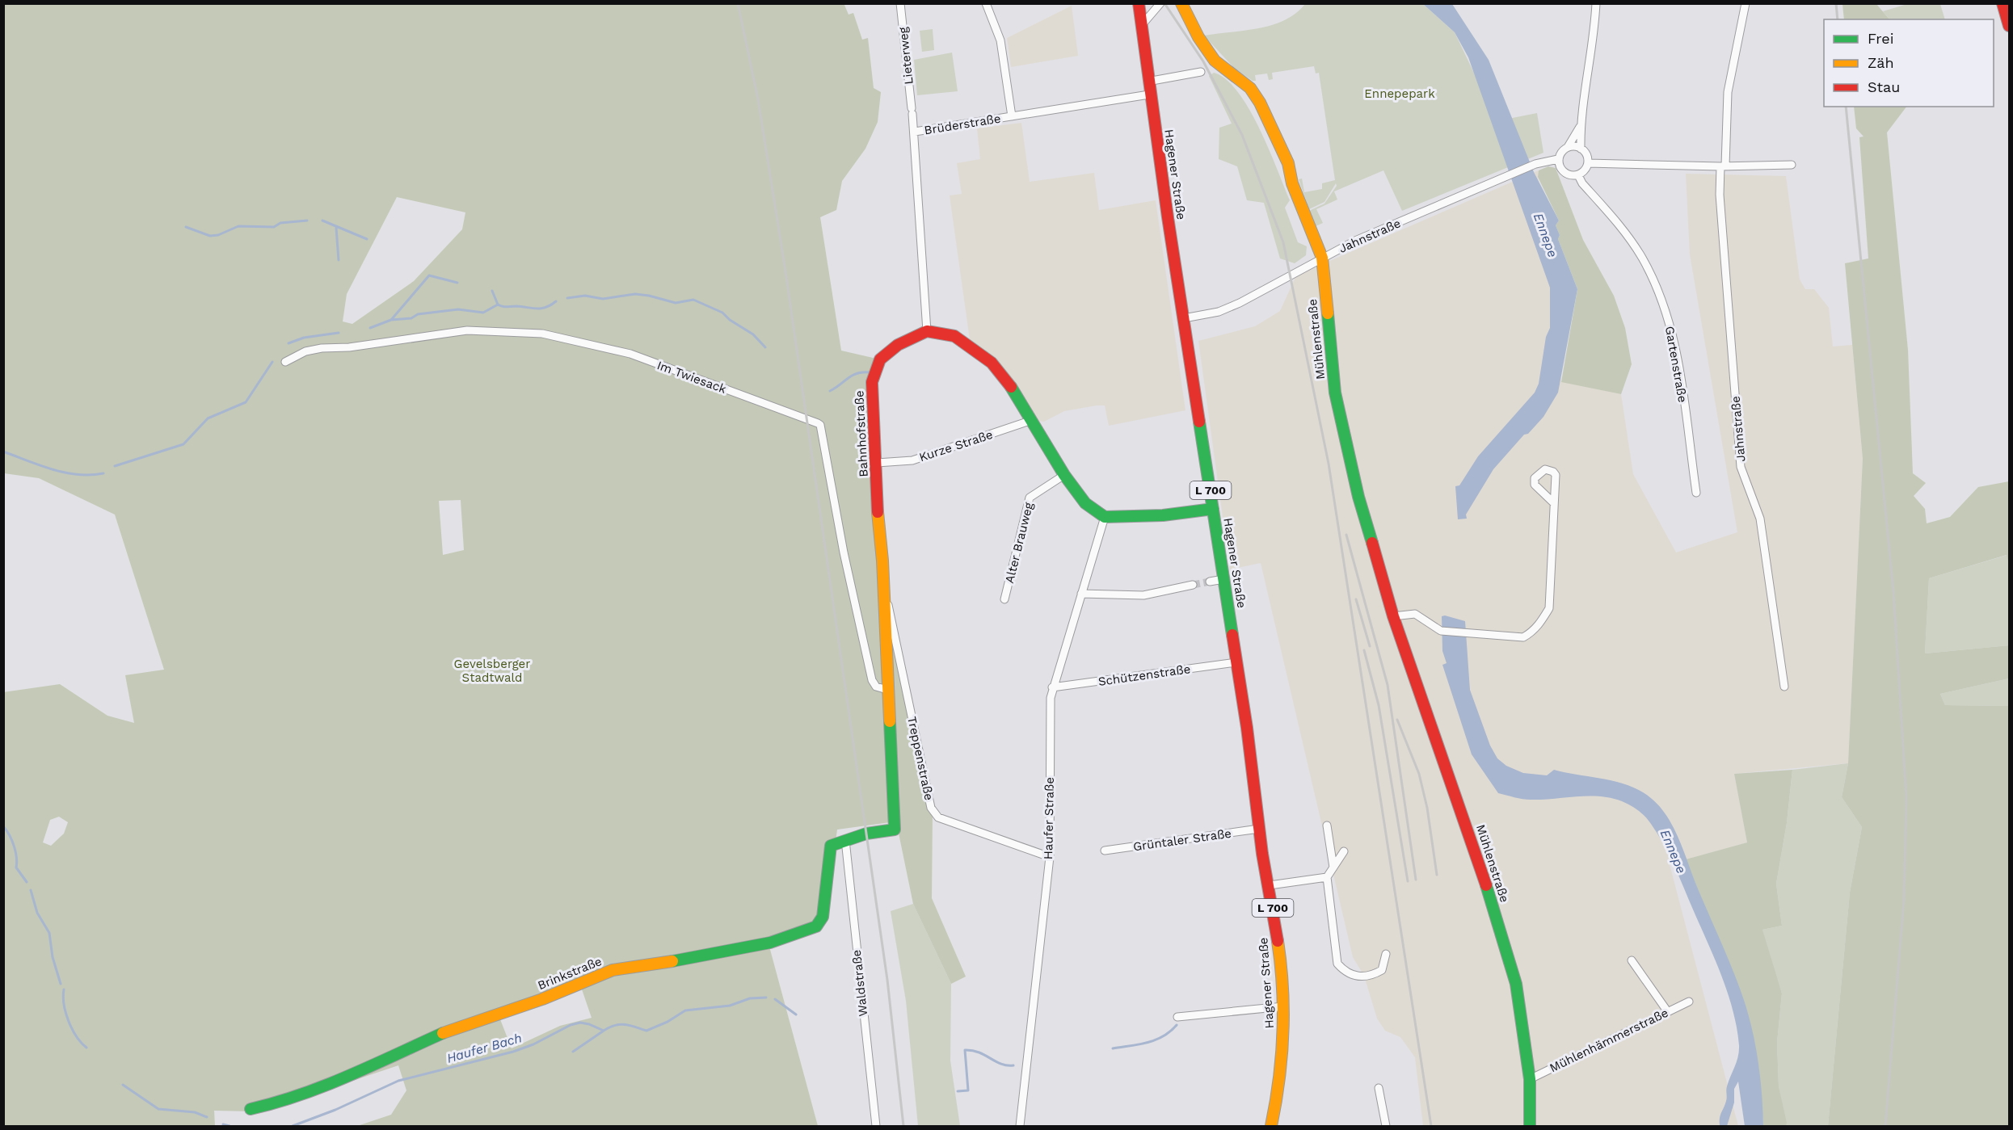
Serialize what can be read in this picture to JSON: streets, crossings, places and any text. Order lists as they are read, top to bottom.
{
  "streets": {
    "street": [
      "Lieterweg",
      "Brüderstraße",
      "Hagener Straße",
      "Jahnstraße",
      "Mühlenstraße",
      "Gartenstraße",
      "Im Twiesack",
      "Bahnhofstraße",
      "Kurze Straße",
      "L 700",
      "Alter Brauweg",
      "Schützenstraße",
      "Treppenstraße",
      "Haufer Straße",
      "Grüntaler Straße",
      "Brinkstraße",
      "Waldstraße",
      "Mühlenhämmerstraße"
    ]
  },
  "crossings": [
    ["Lieterweg", "Brüderstraße"],
    ["Brüderstraße", "Hagener Straße"],
    ["Brüderstraße", "Bahnhofstraße"],
    ["Hagener Straße", "Jahnstraße"],
    ["Hagener Straße", "Schützenstraße"],
    ["Hagener Straße", "Grüntaler Straße"],
    ["Jahnstraße", "Mühlenstraße"],
    ["Jahnstraße", "Gartenstraße"],
    ["Mühlenstraße", "Mühlenhämmerstraße"],
    ["Im Twiesack", "Bahnhofstraße"],
    ["Bahnhofstraße", "Kurze Straße"],
    ["Bahnhofstraße", "Treppenstraße"],
    ["Bahnhofstraße", "Brinkstraße"],
    ["Bahnhofstraße", "Waldstraße"],
    ["Schützenstraße", "Haufer Straße"],
    ["Treppenstraße", "Haufer Straße"],
    ["Brinkstraße", "Waldstraße"]
  ],
  "water": ["Ennepe", "Haufer Bach"],
  "parks": ["Ennepepark", "Gevelsberger Stadtwald"],
  "legend": ["Frei", "Zäh", "Stau"]
}
